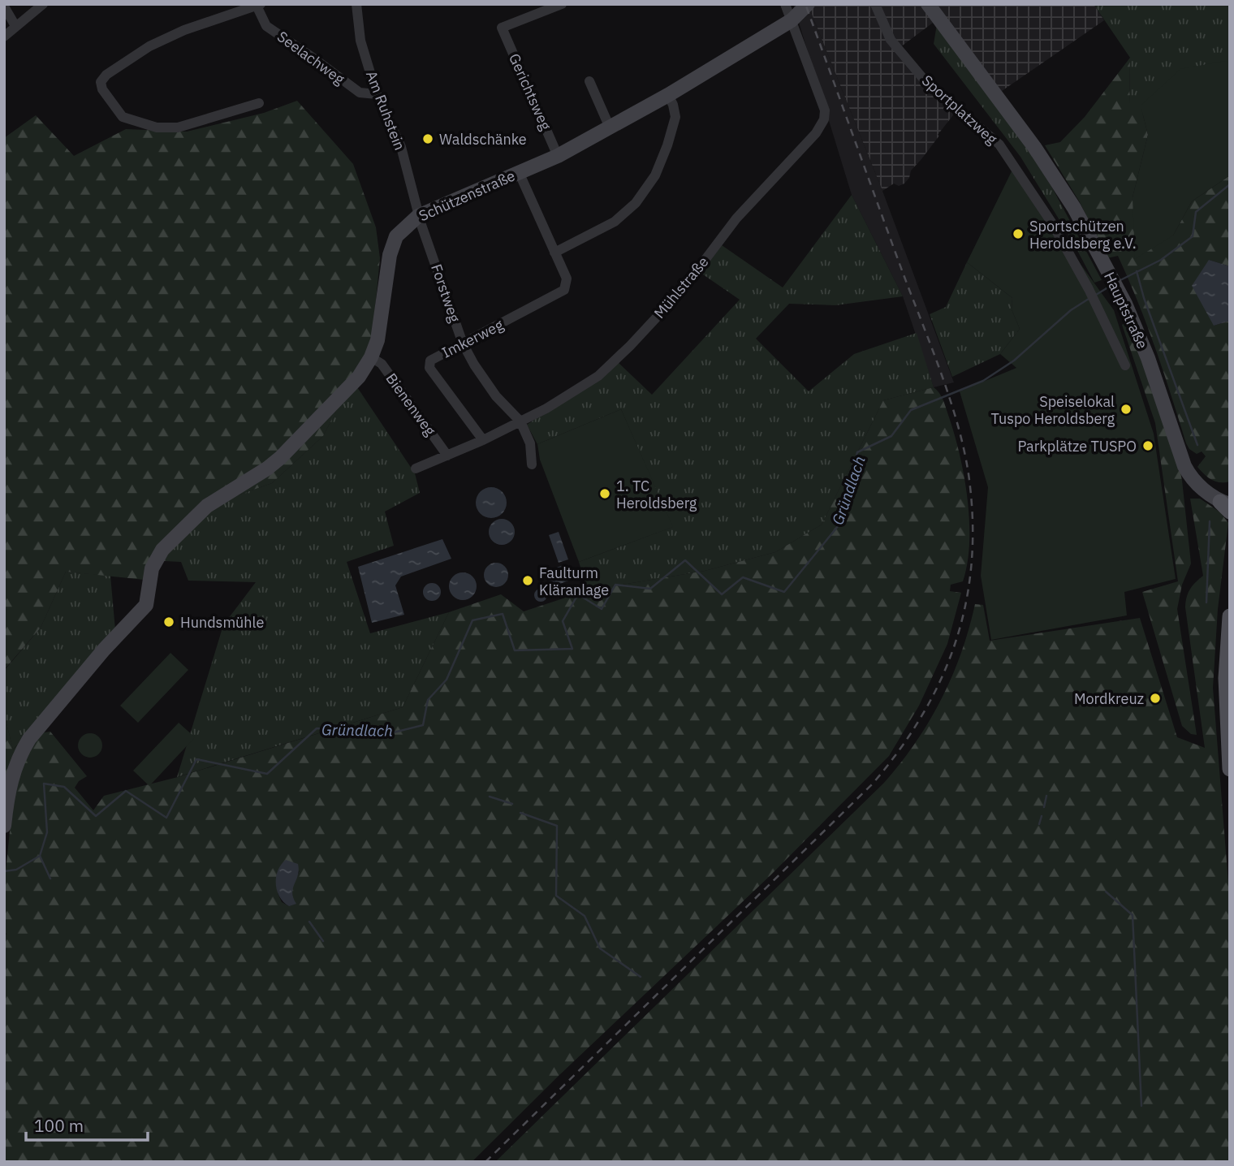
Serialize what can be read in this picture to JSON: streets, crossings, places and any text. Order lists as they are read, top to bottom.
{
  "streets": {
    "street": [
      "Seelachweg",
      "Gerichtsweg",
      "Sportplatzweg",
      "Am Ruhstein",
      "Schützenstraße",
      "Mühlstraße",
      "Forstweg",
      "Hauptstraße",
      "Imkerweg",
      "Bienenweg"
    ]
  },
  "crossings": [
    ["Seelachweg", "Am Ruhstein"],
    ["Gerichtsweg", "Schützenstraße"],
    ["Am Ruhstein", "Schützenstraße"],
    ["Am Ruhstein", "Forstweg"],
    ["Schützenstraße", "Mühlstraße"],
    ["Schützenstraße", "Forstweg"],
    ["Schützenstraße", "Imkerweg"],
    ["Schützenstraße", "Bienenweg"],
    ["Mühlstraße", "Forstweg"],
    ["Mühlstraße", "Imkerweg"],
    ["Mühlstraße", "Bienenweg"],
    ["Forstweg", "Imkerweg"]
  ],
  "water": ["Gründlach"],
  "places": [
    "Waldschänke",
    "Sportschützen Heroldsberg e.V.",
    "Speiselokal Tuspo Heroldsberg",
    "Parkplätze TUSPO",
    "1. TC Heroldsberg",
    "Faulturm Kläranlage",
    "Hundsmühle",
    "Mordkreuz"
  ],
  "scale_bar": "100 m"
}
